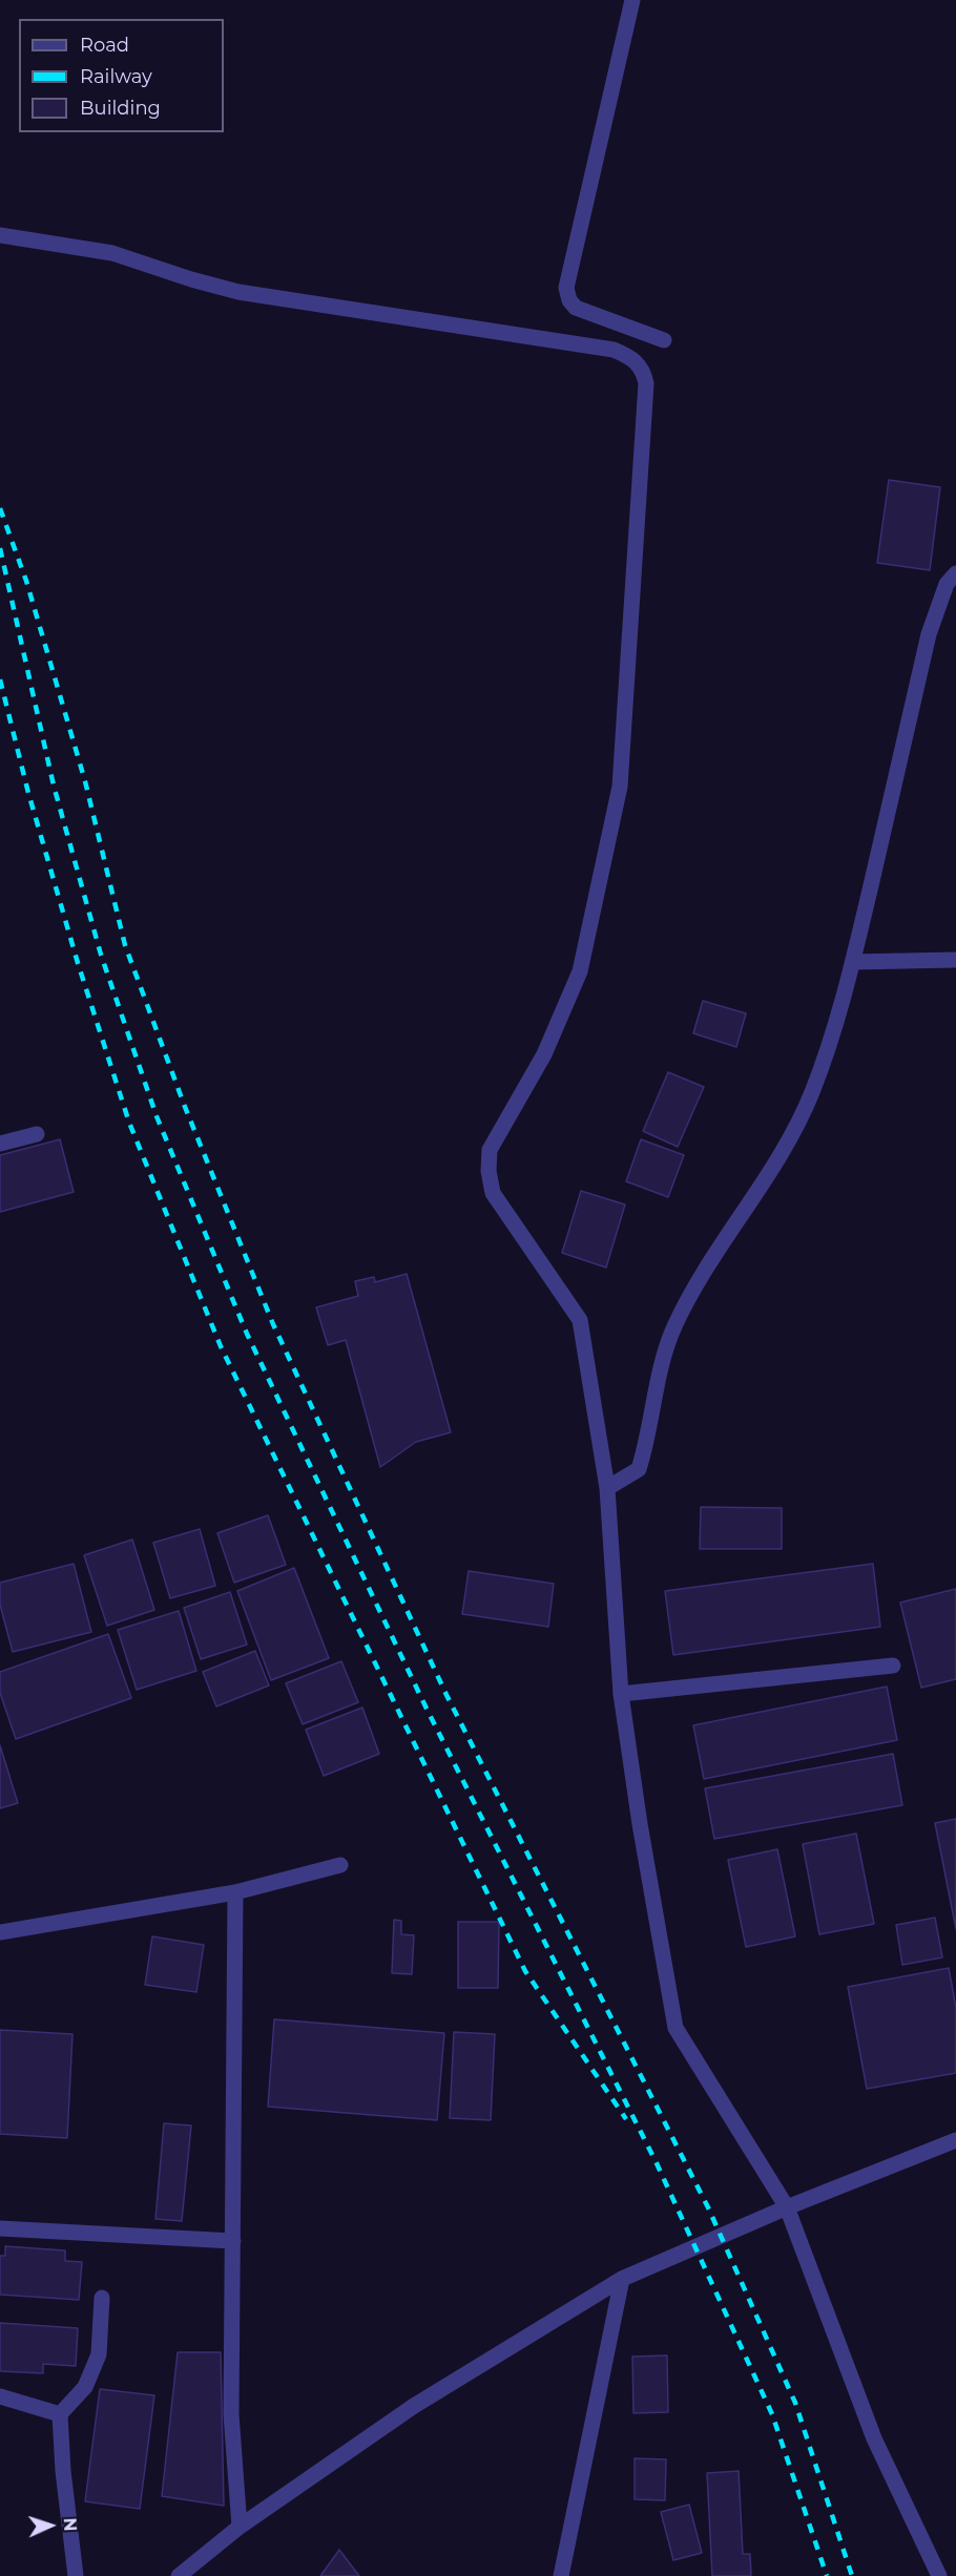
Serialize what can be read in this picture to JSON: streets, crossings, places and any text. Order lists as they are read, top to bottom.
{
  "legend": ["Road", "Railway", "Building"],
  "north": "right"
}
